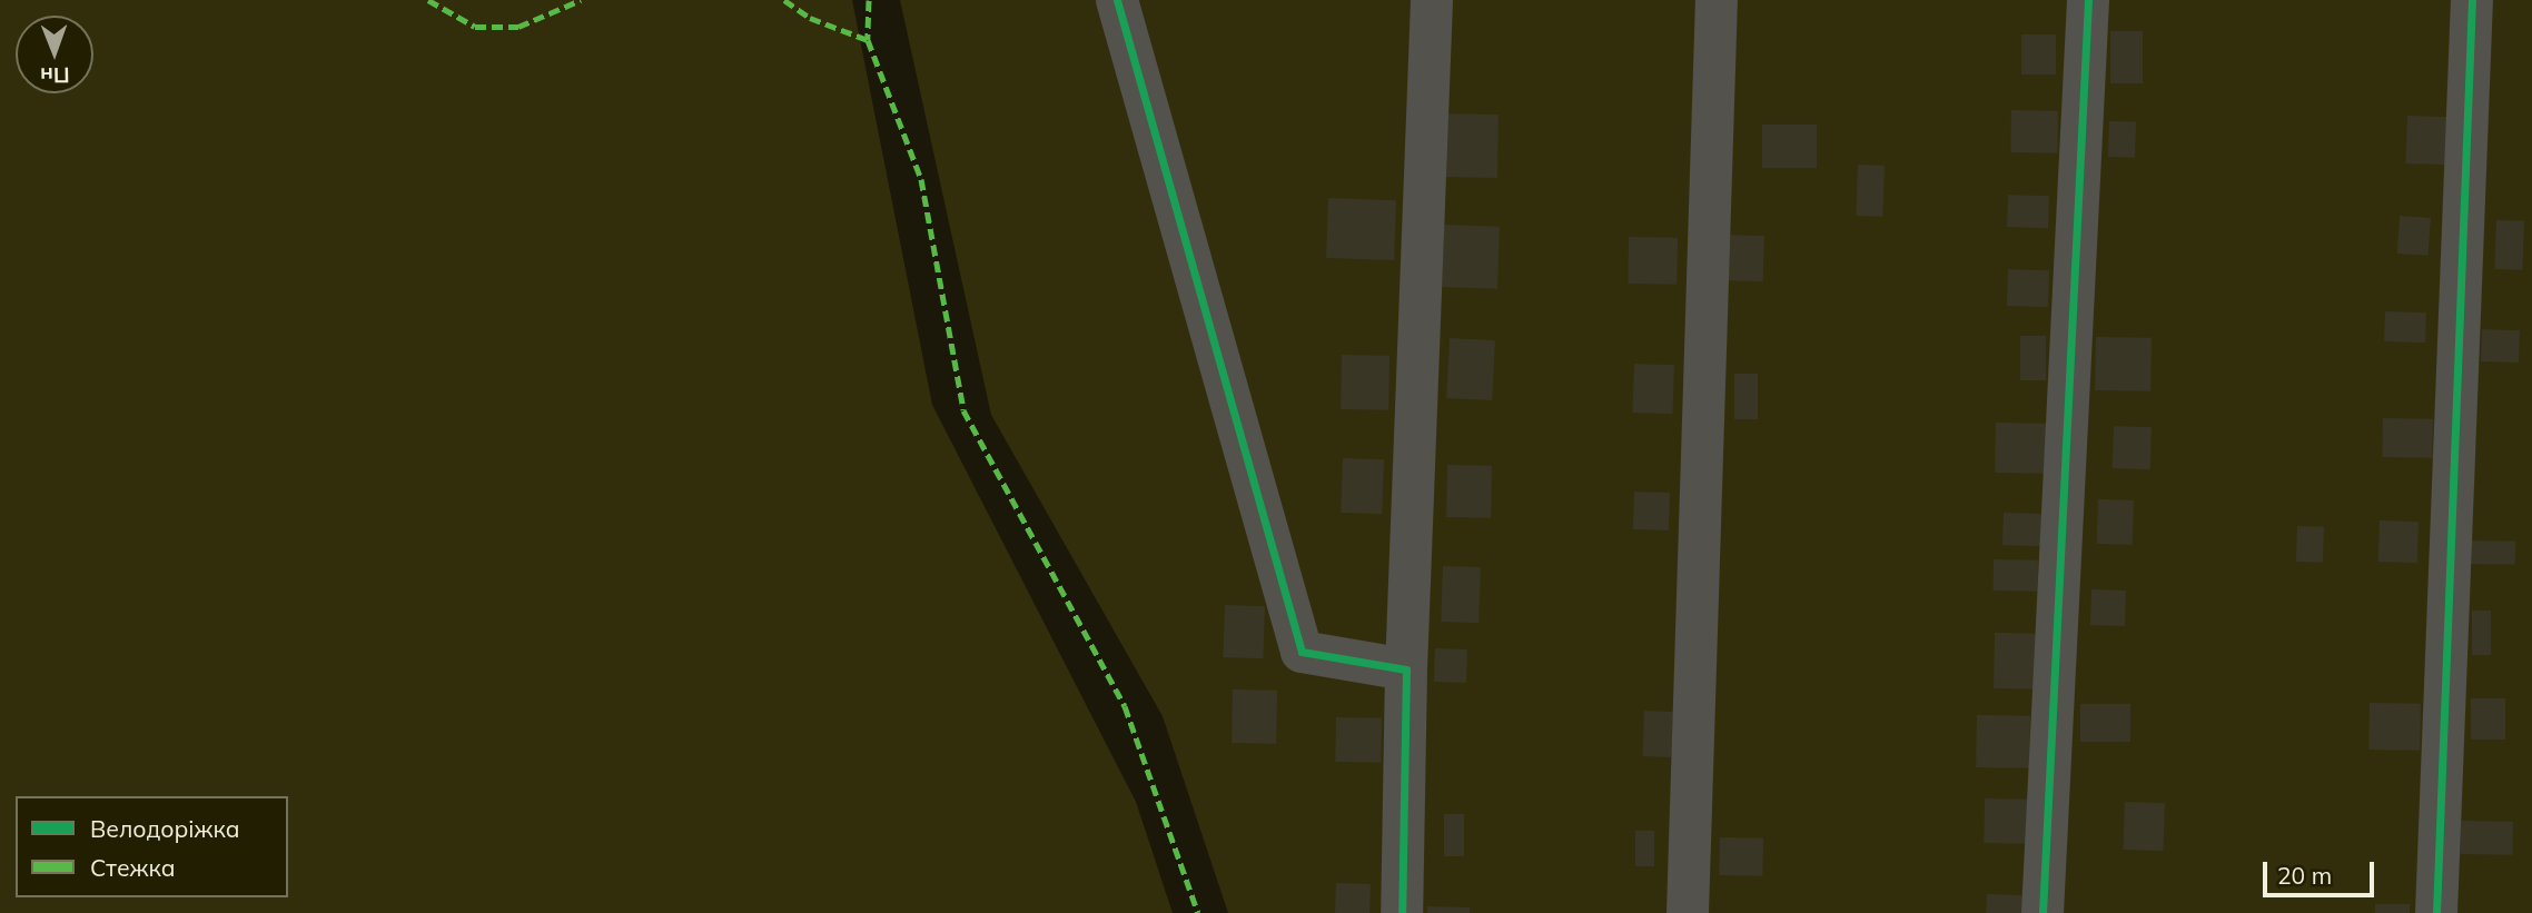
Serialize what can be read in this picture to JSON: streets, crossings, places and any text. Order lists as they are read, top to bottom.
{
  "legend": ["Велодоріжка", "Стежка"],
  "scale_bar": "20 m",
  "north": "bottom"
}
